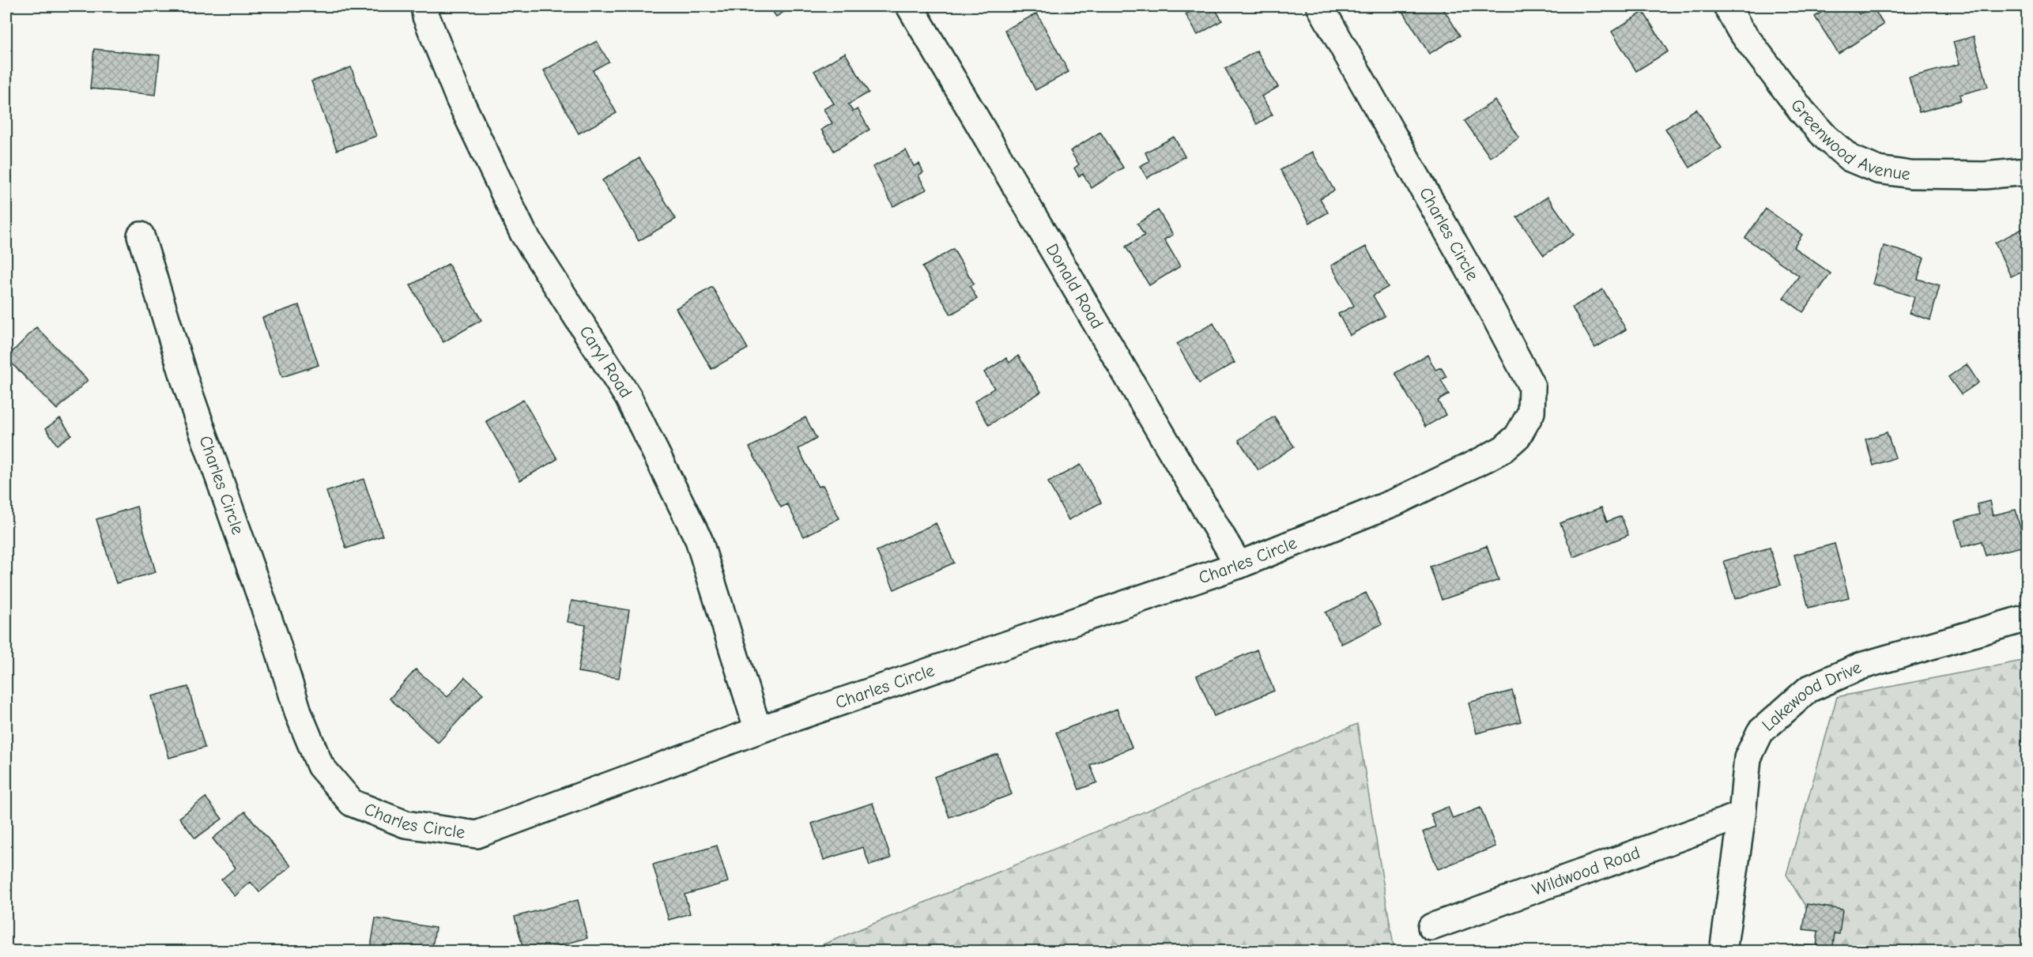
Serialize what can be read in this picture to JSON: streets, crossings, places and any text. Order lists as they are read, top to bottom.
{
  "streets": {
    "street": [
      "Greenwood Avenue",
      "Charles Circle",
      "Donald Road",
      "Caryl Road",
      "Lakewood Drive",
      "Wildwood Road"
    ]
  },
  "crossings": [
    ["Charles Circle", "Donald Road"],
    ["Charles Circle", "Caryl Road"],
    ["Lakewood Drive", "Wildwood Road"]
  ]
}
